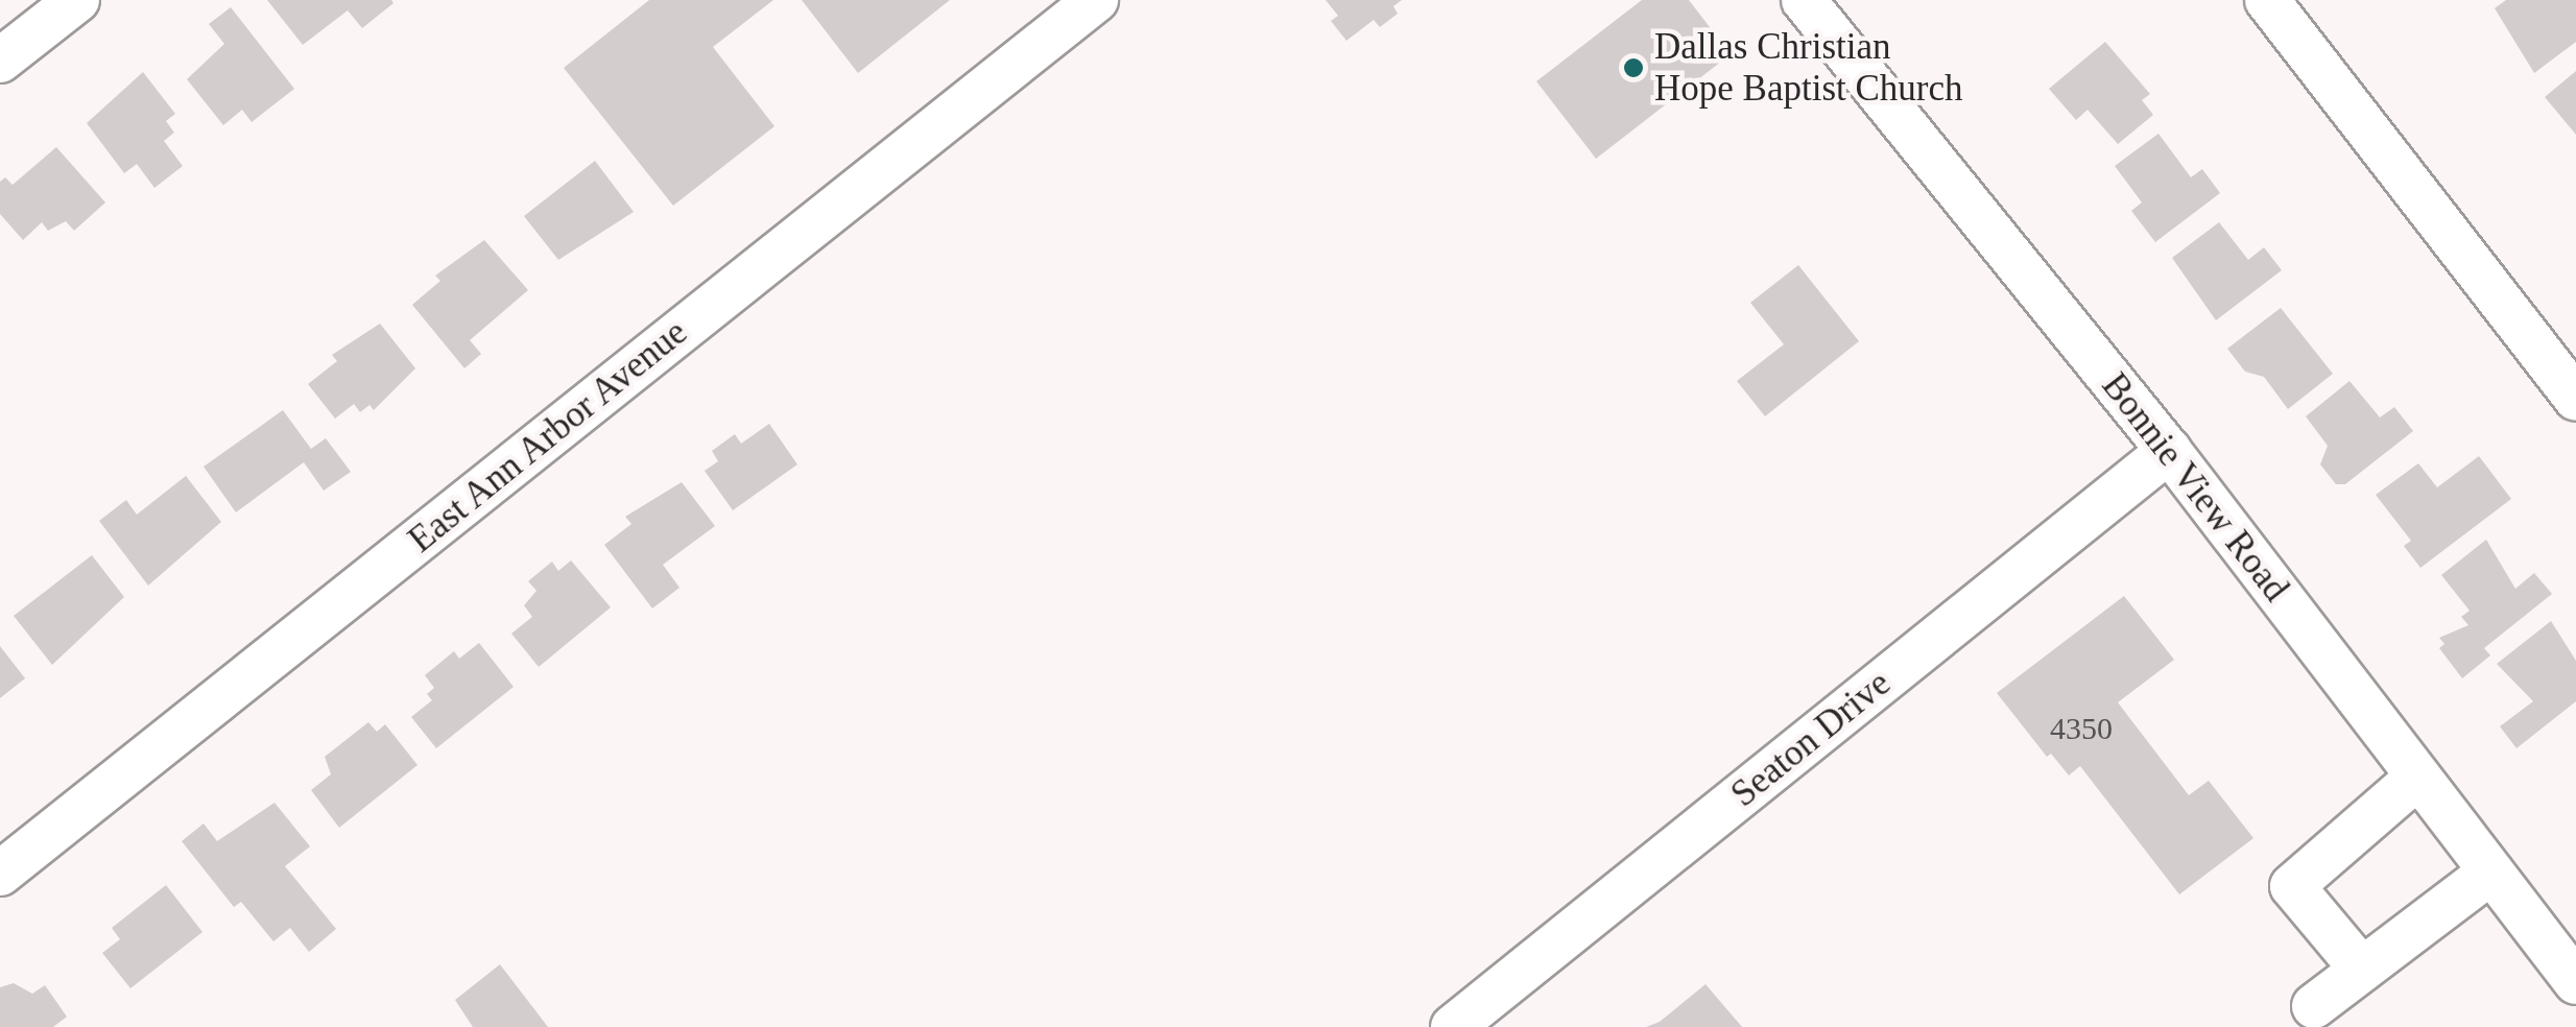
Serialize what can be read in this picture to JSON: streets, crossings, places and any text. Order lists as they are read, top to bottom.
{
  "streets": {
    "street": ["East Ann Arbor Avenue", "Bonnie View Road", "Seaton Drive"]
  },
  "crossings": [
    ["Bonnie View Road", "Seaton Drive"]
  ],
  "places": ["Dallas Christian Hope Baptist Church"],
  "house_numbers": ["4350"]
}
